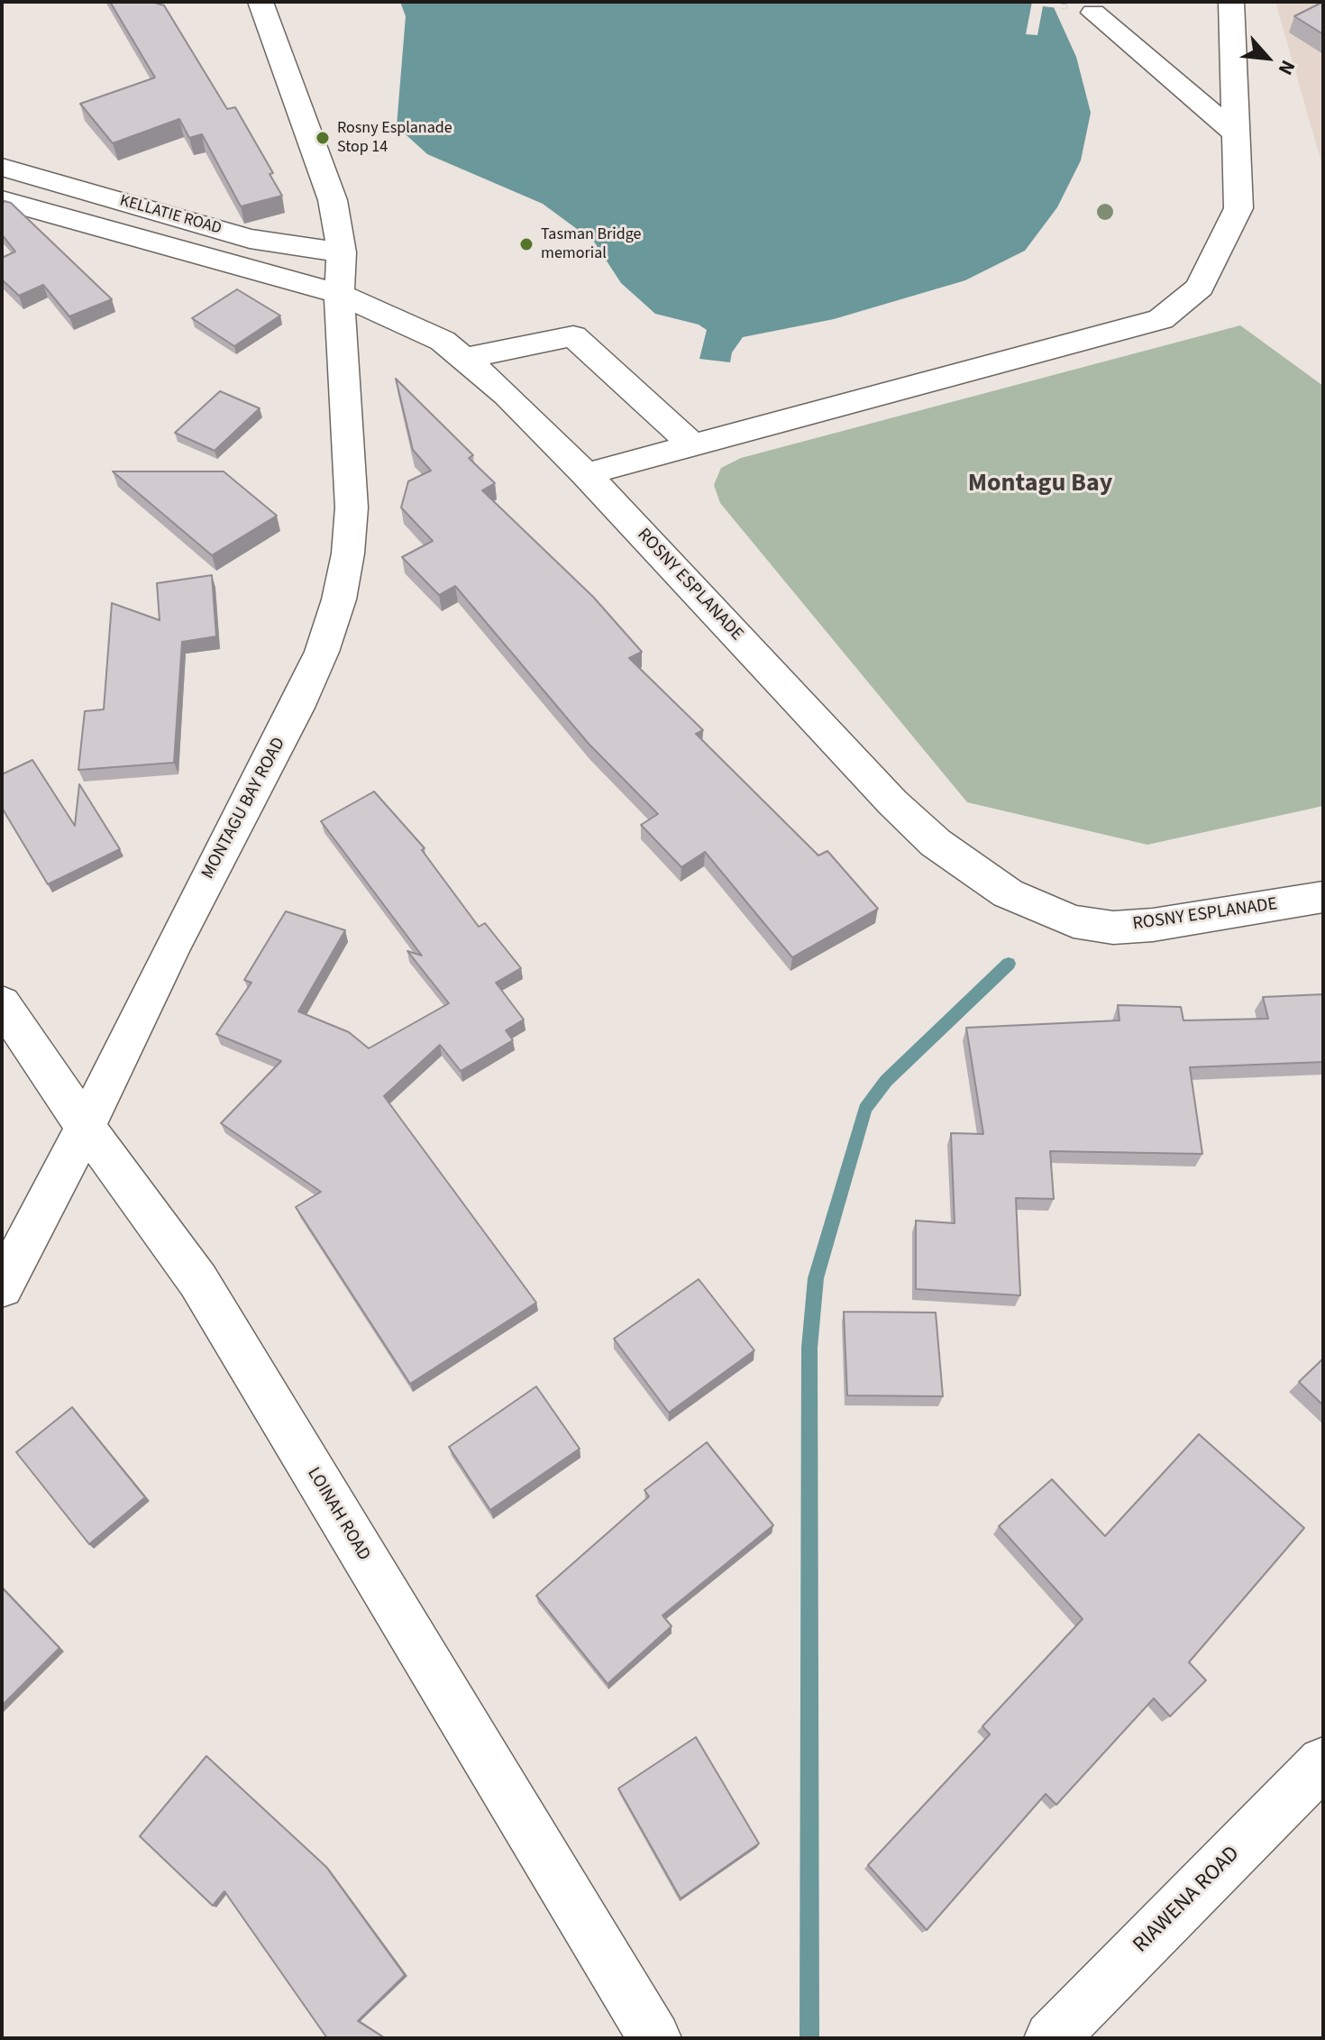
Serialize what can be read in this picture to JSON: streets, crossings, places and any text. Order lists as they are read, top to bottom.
{
  "streets": {
    "street": [
      "KELLATIE ROAD",
      "ROSNY ESPLANADE",
      "MONTAGU BAY ROAD",
      "LOINAH ROAD",
      "RIAWENA ROAD"
    ]
  },
  "crossings": [
    ["KELLATIE ROAD", "ROSNY ESPLANADE"],
    ["KELLATIE ROAD", "MONTAGU BAY ROAD"],
    ["ROSNY ESPLANADE", "MONTAGU BAY ROAD"],
    ["MONTAGU BAY ROAD", "LOINAH ROAD"]
  ],
  "districts": ["Montagu Bay"],
  "places": ["Rosny Esplanade Stop 14", "Tasman Bridge memorial"],
  "north": "bottom right"
}
